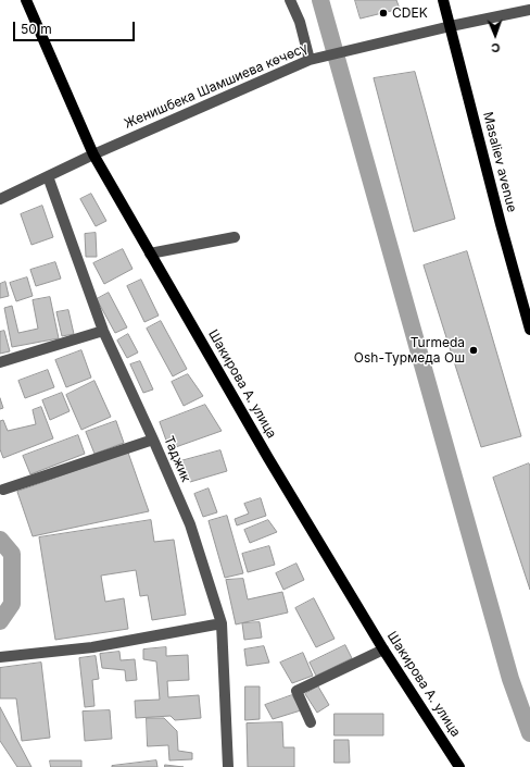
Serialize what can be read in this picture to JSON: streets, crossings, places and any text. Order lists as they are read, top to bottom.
{
  "streets": {
    "main road": ["Masaliev avenue", "Шакирова А. улица"],
    "street": ["Женишбека Шамшиева көчөсү", "Таджик"]
  },
  "crossings": [
    ["Женишбека Шамшиева көчөсү", "Masaliev avenue"],
    ["Женишбека Шамшиева көчөсү", "Шакирова А. улица"],
    ["Женишбека Шамшиева көчөсү", "Таджик"]
  ],
  "places": ["CDEK", "Turmeda Osh-Турмеда Ош"],
  "scale_bar": "50 m",
  "north": "bottom"
}
